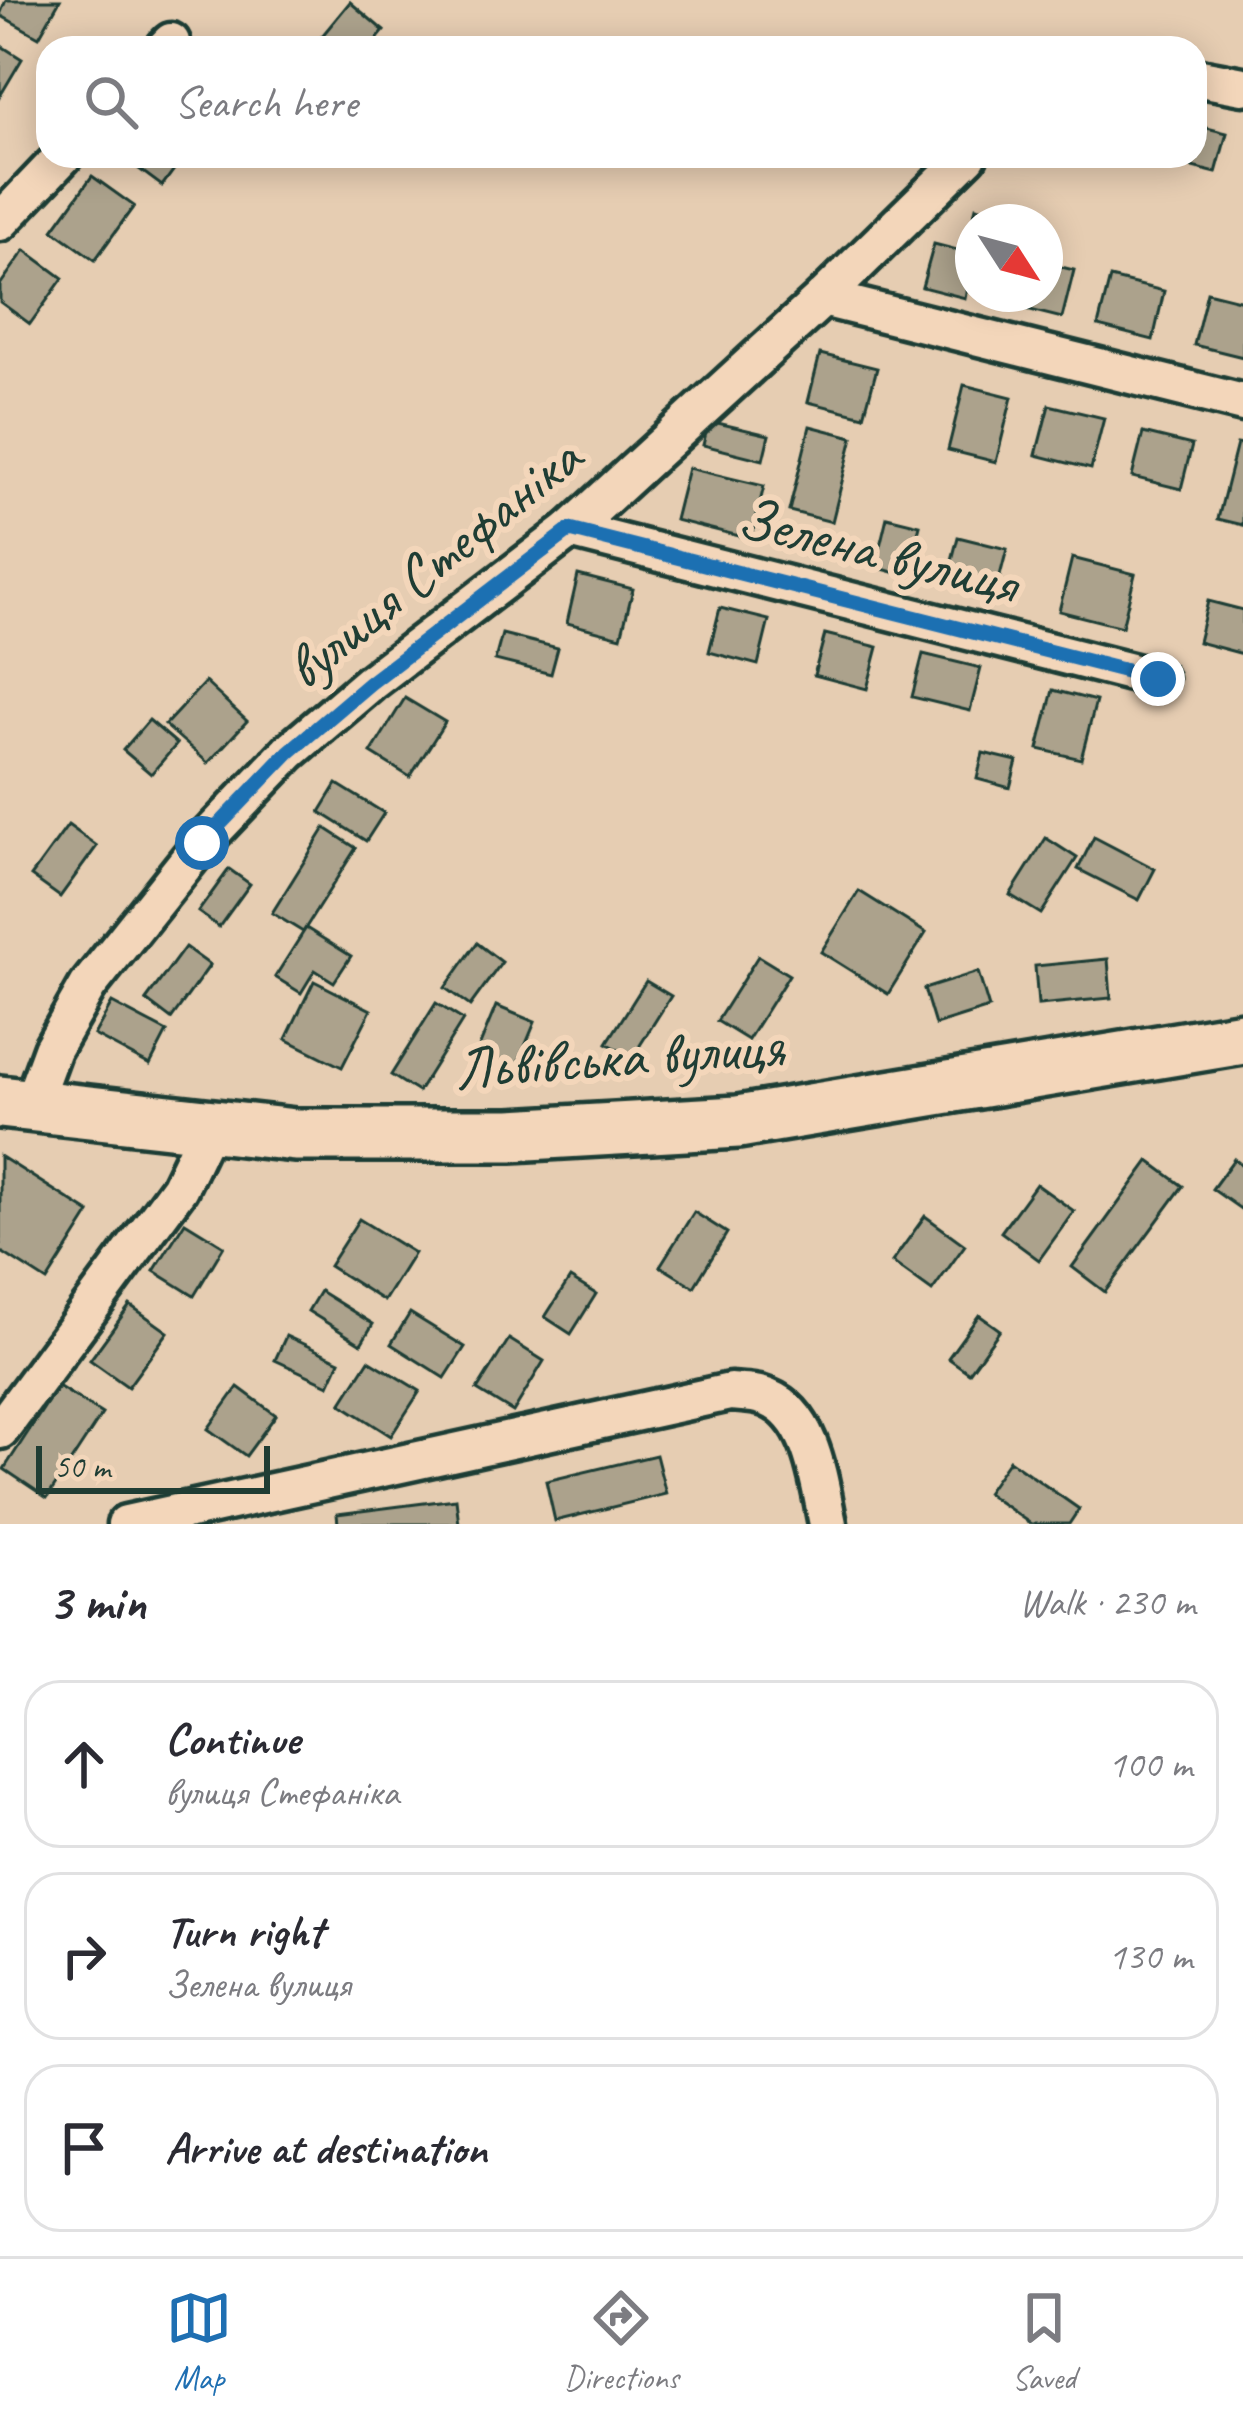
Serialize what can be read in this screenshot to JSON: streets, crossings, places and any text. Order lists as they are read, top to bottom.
{
  "streets": {
    "street": ["Зелена вулиця", "вулиця Стефаніка", "Львівська вулиця"]
  },
  "crossings": [
    ["Зелена вулиця", "вулиця Стефаніка"],
    ["вулиця Стефаніка", "Львівська вулиця"]
  ],
  "scale_bar": "50 m",
  "north": "bottom right",
  "page": {
    "search": "Search here",
    "scale": "50 m",
    "heading": ["3 min", "Walk · 230 m"],
    "list": [
      ["Continue", "вулиця Стефаніка", "100 m"],
      ["Turn right", "Зелена вулиця", "130 m"],
      "Arrive at destination"
    ],
    "nav": ["Map", "Directions", "Saved"]
  }
}
